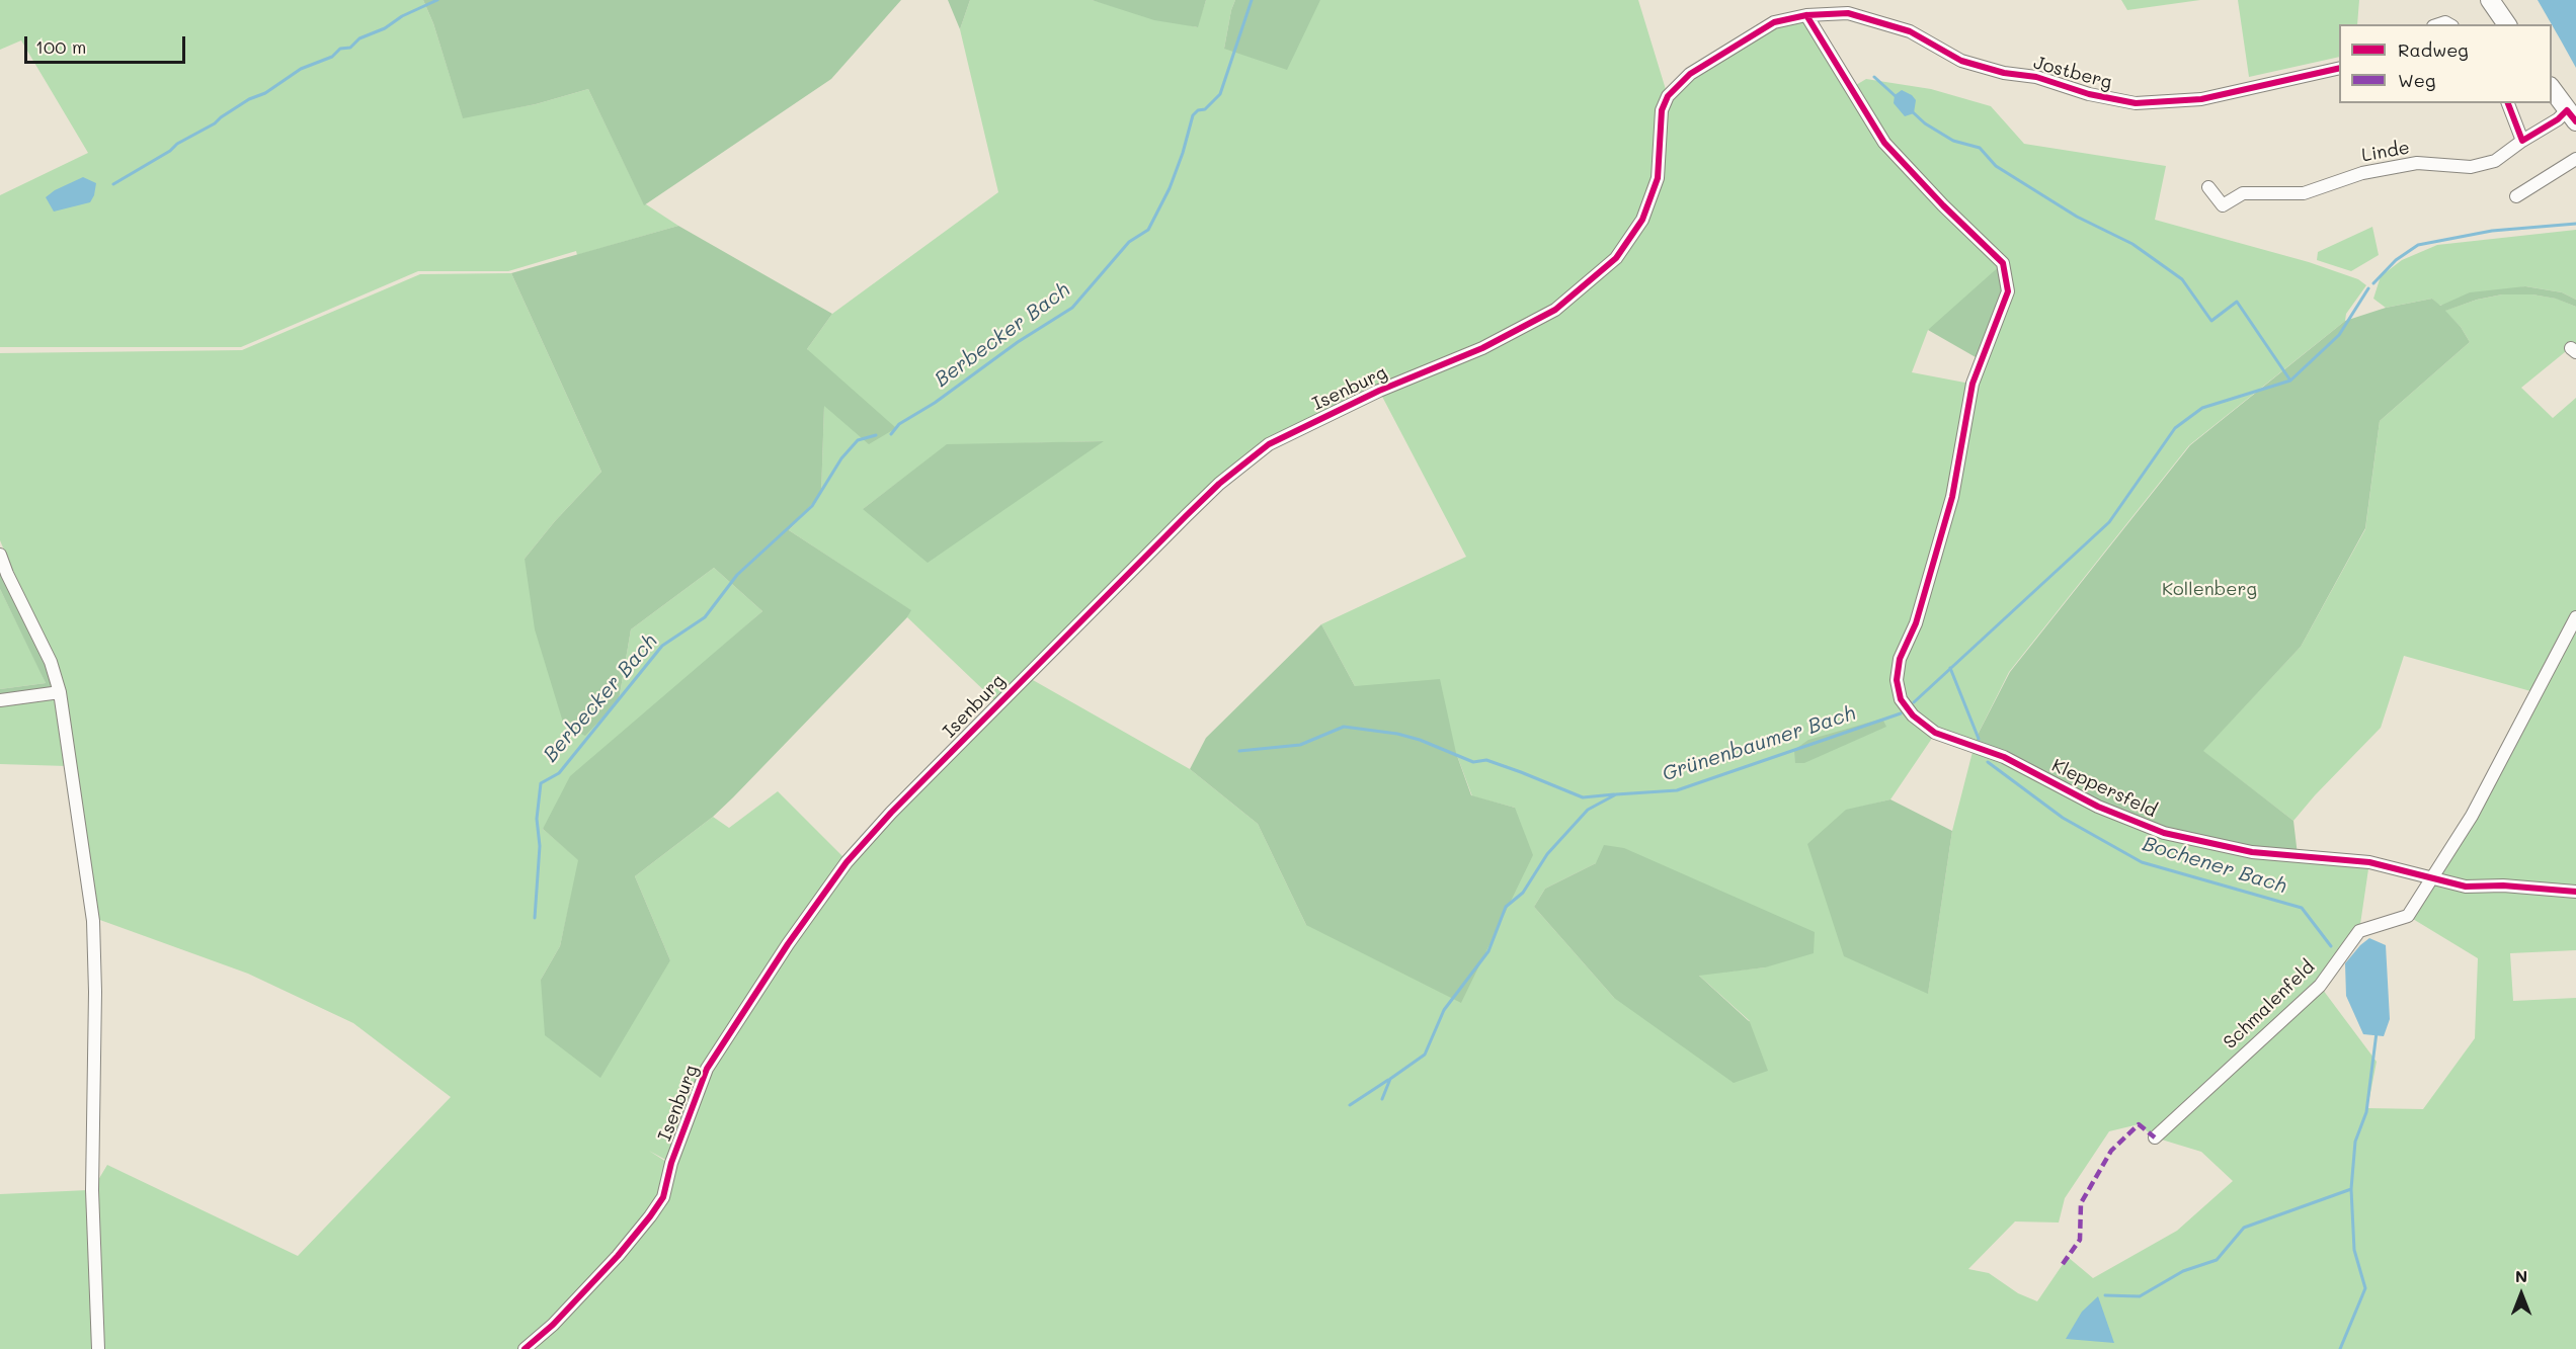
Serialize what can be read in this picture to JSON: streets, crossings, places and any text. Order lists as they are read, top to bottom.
{
  "streets": {
    "street": [
      "Jostberg",
      "Linde",
      "Isenburg",
      "Kleppersfeld",
      "Schmalenfeld"
    ]
  },
  "crossings": [
    ["Jostberg", "Isenburg"],
    ["Jostberg", "Kleppersfeld"],
    ["Kleppersfeld", "Schmalenfeld"]
  ],
  "water": ["Berbecker Bach", "Grünenbaumer Bach", "Bochener Bach"],
  "parks": ["Kollenberg"],
  "legend": ["Radweg", "Weg"],
  "scale_bar": "100 m",
  "north": "top"
}
